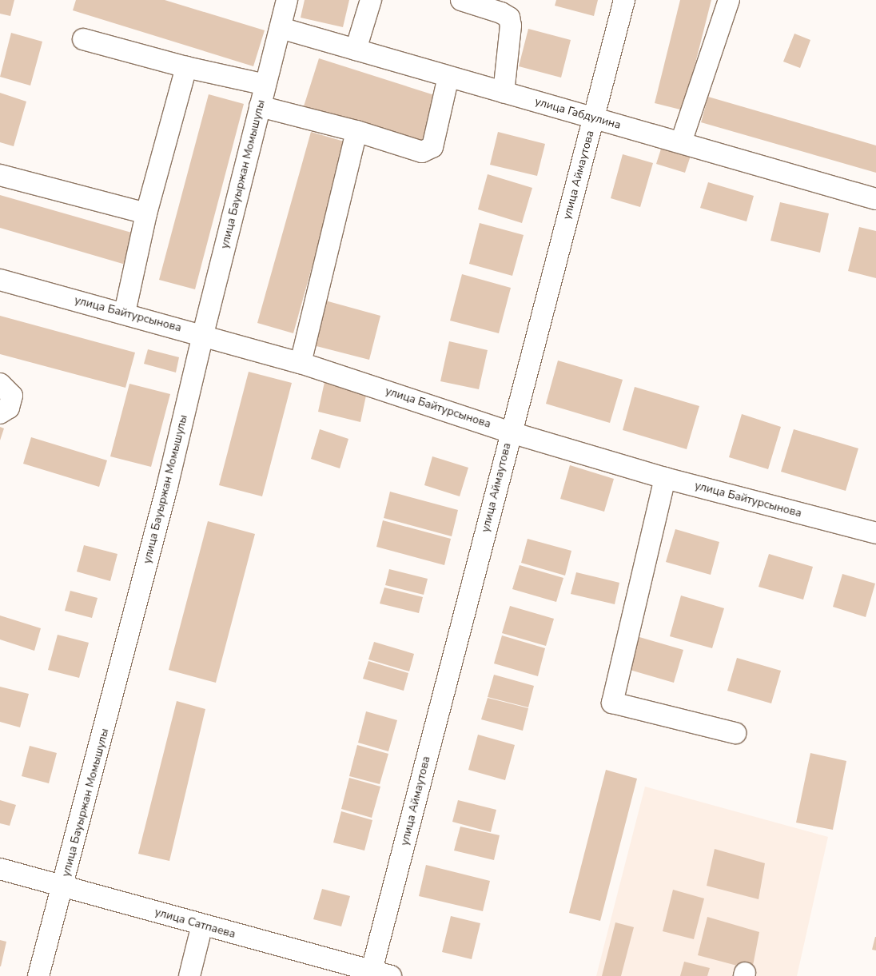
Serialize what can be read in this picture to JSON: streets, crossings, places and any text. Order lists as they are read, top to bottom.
{
  "streets": {
    "street": [
      "улица Габдулина",
      "улица Бауыржан Момышулы",
      "улица Аймаутова",
      "улица Байтурсынова",
      "улица Сатпаева"
    ]
  },
  "crossings": [
    ["улица Габдулина", "улица Бауыржан Момышулы"],
    ["улица Габдулина", "улица Аймаутова"],
    ["улица Бауыржан Момышулы", "улица Байтурсынова"],
    ["улица Бауыржан Момышулы", "улица Сатпаева"],
    ["улица Аймаутова", "улица Байтурсынова"],
    ["улица Аймаутова", "улица Сатпаева"]
  ]
}
